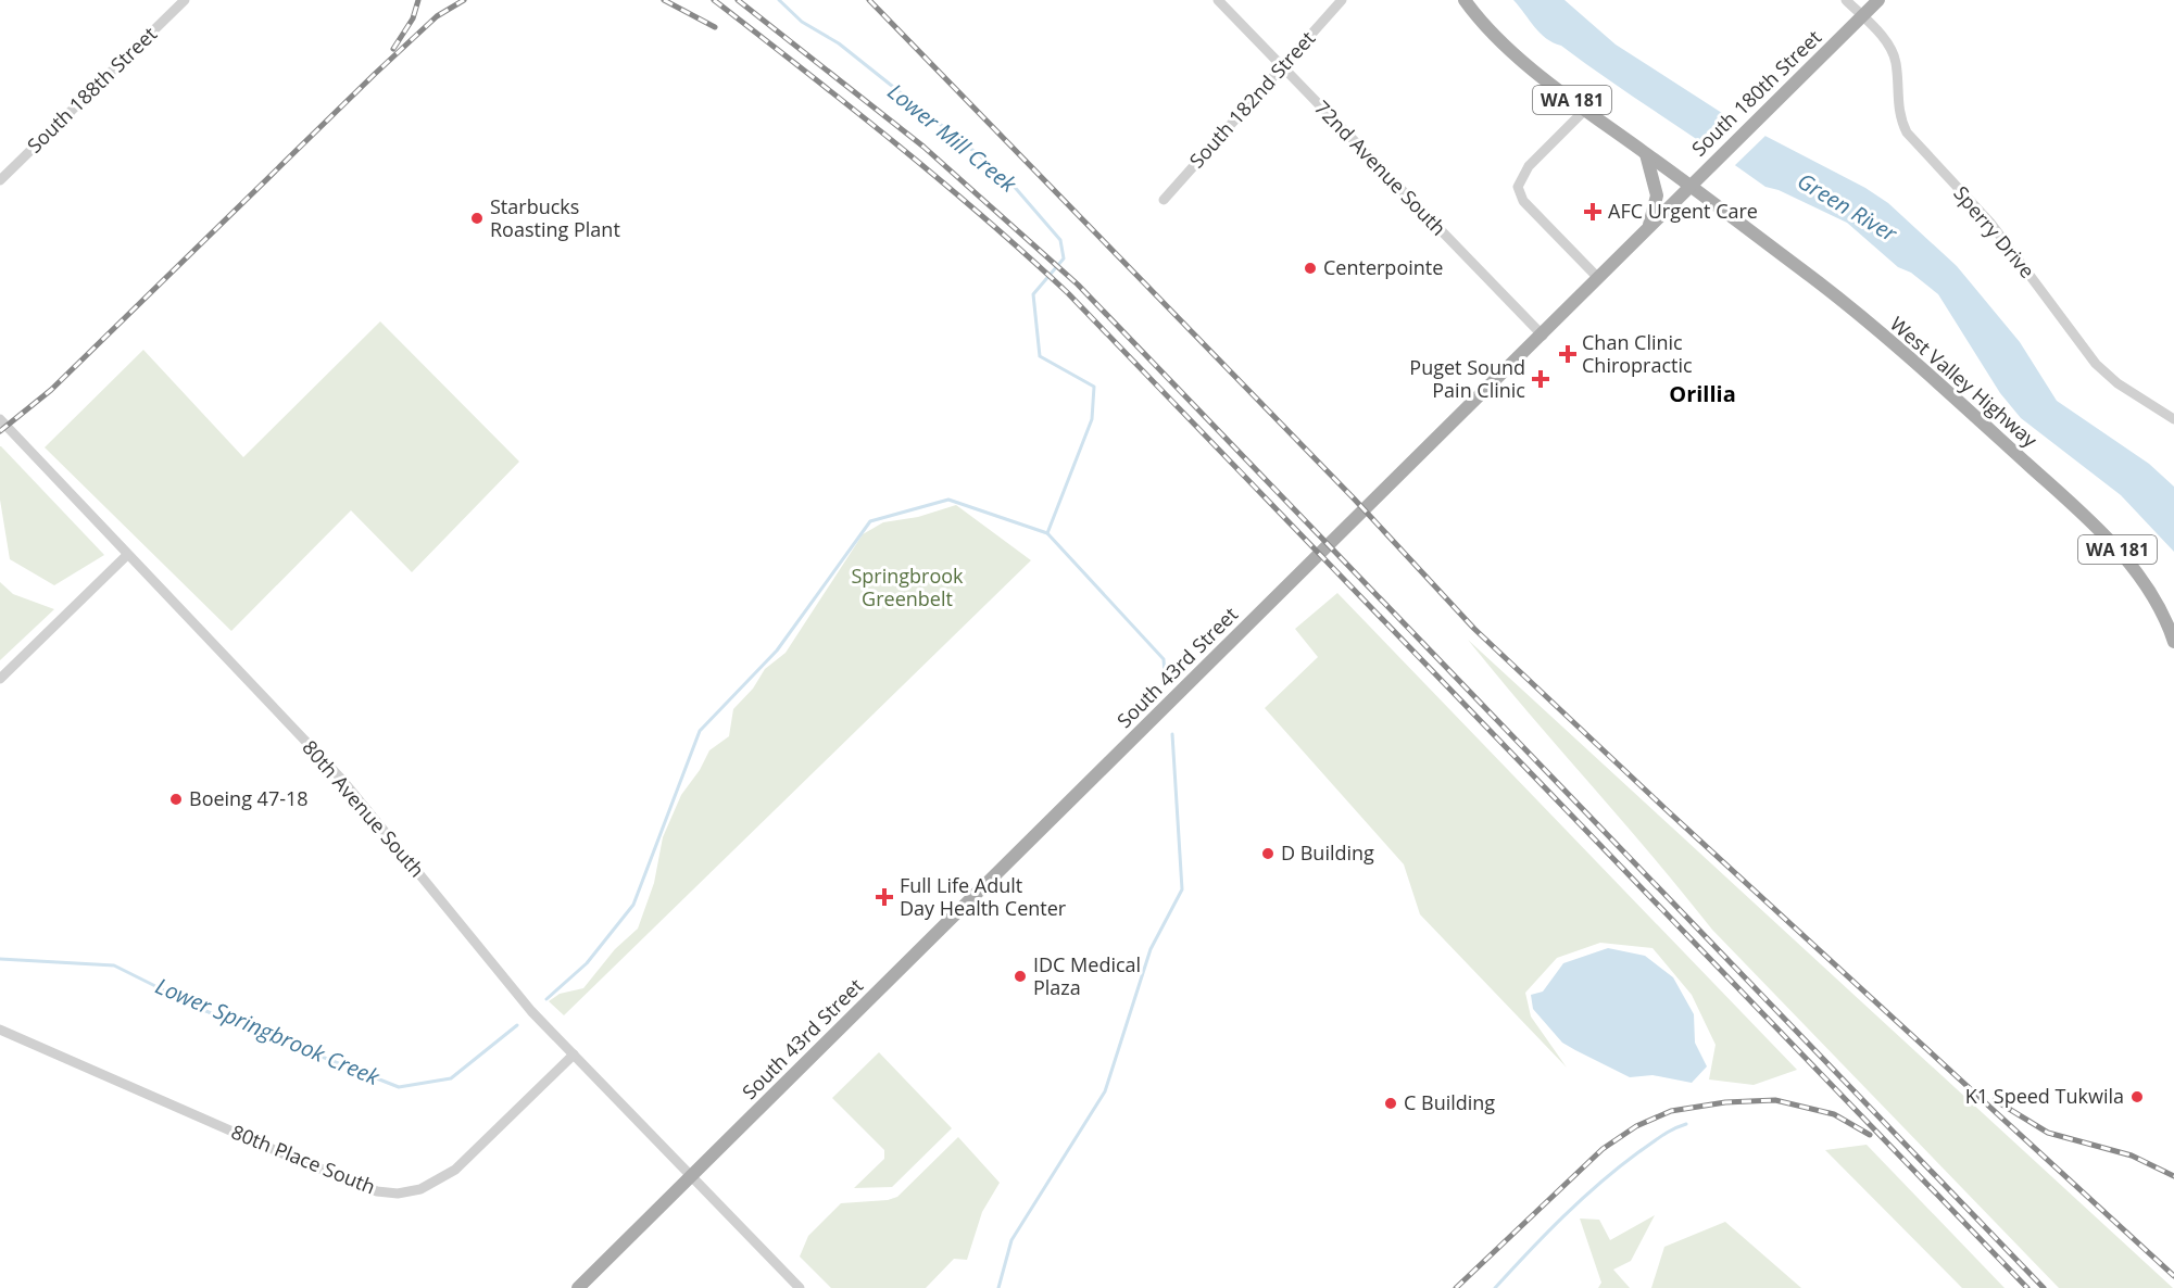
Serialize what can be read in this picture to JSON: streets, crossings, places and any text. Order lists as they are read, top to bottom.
{
  "streets": {
    "main road": [
      "South 180th Street",
      "WA 181",
      "West Valley Highway",
      "South 43rd Street"
    ],
    "street": [
      "South 188th Street",
      "South 182nd Street",
      "72nd Avenue South",
      "Sperry Drive",
      "80th Avenue South",
      "80th Place South"
    ]
  },
  "crossings": [
    ["South 180th Street", "WA 181"],
    ["South 180th Street", "Sperry Drive"],
    ["South 180th Street", "West Valley Highway"],
    ["South 180th Street", "South 43rd Street"],
    ["South 182nd Street", "72nd Avenue South"],
    ["WA 181", "West Valley Highway"],
    ["WA 181", "South 43rd Street"],
    ["72nd Avenue South", "South 43rd Street"],
    ["West Valley Highway", "South 43rd Street"],
    ["South 43rd Street", "80th Avenue South"],
    ["80th Avenue South", "80th Place South"]
  ],
  "districts": ["Orillia"],
  "water": ["Lower Mill Creek", "Green River", "Lower Springbrook Creek"],
  "parks": ["Springbrook Greenbelt"],
  "places": {
    "health": [
      "AFC Urgent Care",
      "Chan Clinic Chiropractic",
      "Puget Sound Pain Clinic",
      "Full Life Adult Day Health Center"
    ],
    "other": [
      "Starbucks Roasting Plant",
      "Centerpointe",
      "Boeing 47-18",
      "D Building",
      "IDC Medical Plaza",
      "K1 Speed Tukwila",
      "C Building"
    ]
  }
}
